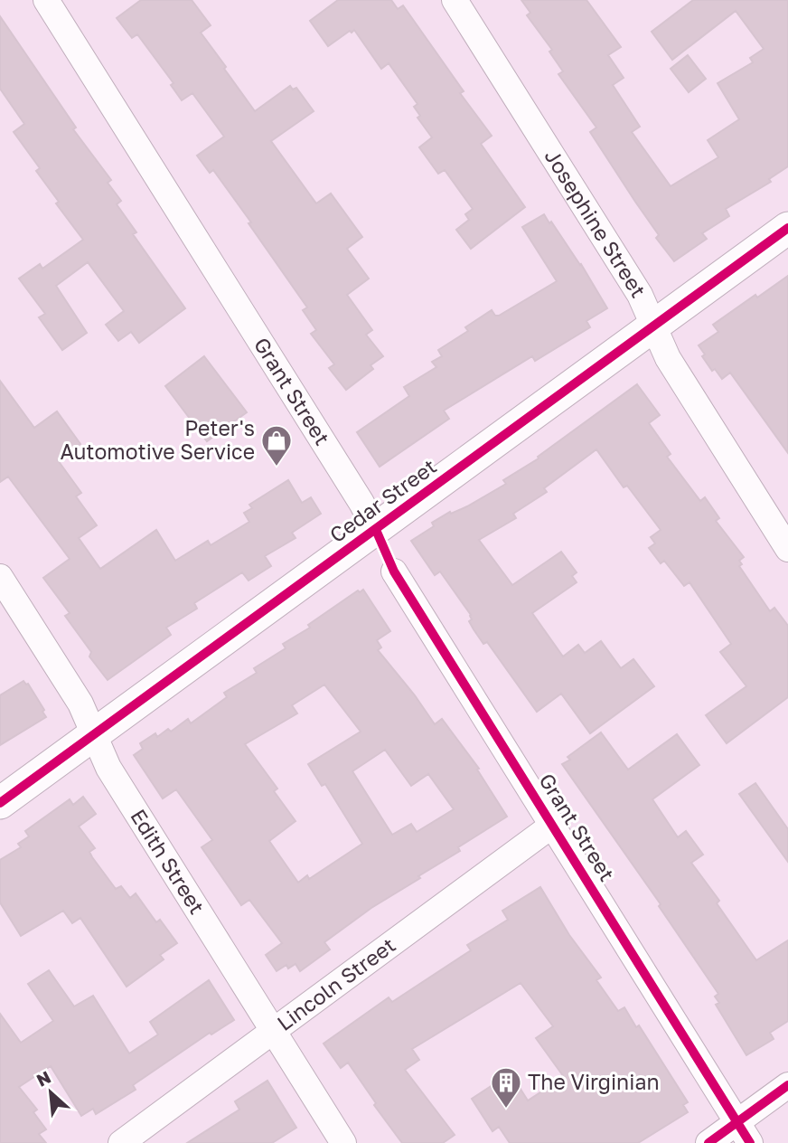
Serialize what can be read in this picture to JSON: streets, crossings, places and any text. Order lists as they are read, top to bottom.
{
  "streets": {
    "street": [
      "Josephine Street",
      "Grant Street",
      "Cedar Street",
      "Edith Street",
      "Lincoln Street"
    ]
  },
  "crossings": [
    ["Josephine Street", "Cedar Street"],
    ["Grant Street", "Cedar Street"],
    ["Grant Street", "Lincoln Street"],
    ["Cedar Street", "Edith Street"],
    ["Edith Street", "Lincoln Street"]
  ],
  "places": {
    "shop": ["Peter's Automotive Service"],
    "building": ["The Virginian"]
  },
  "north": "top left"
}
